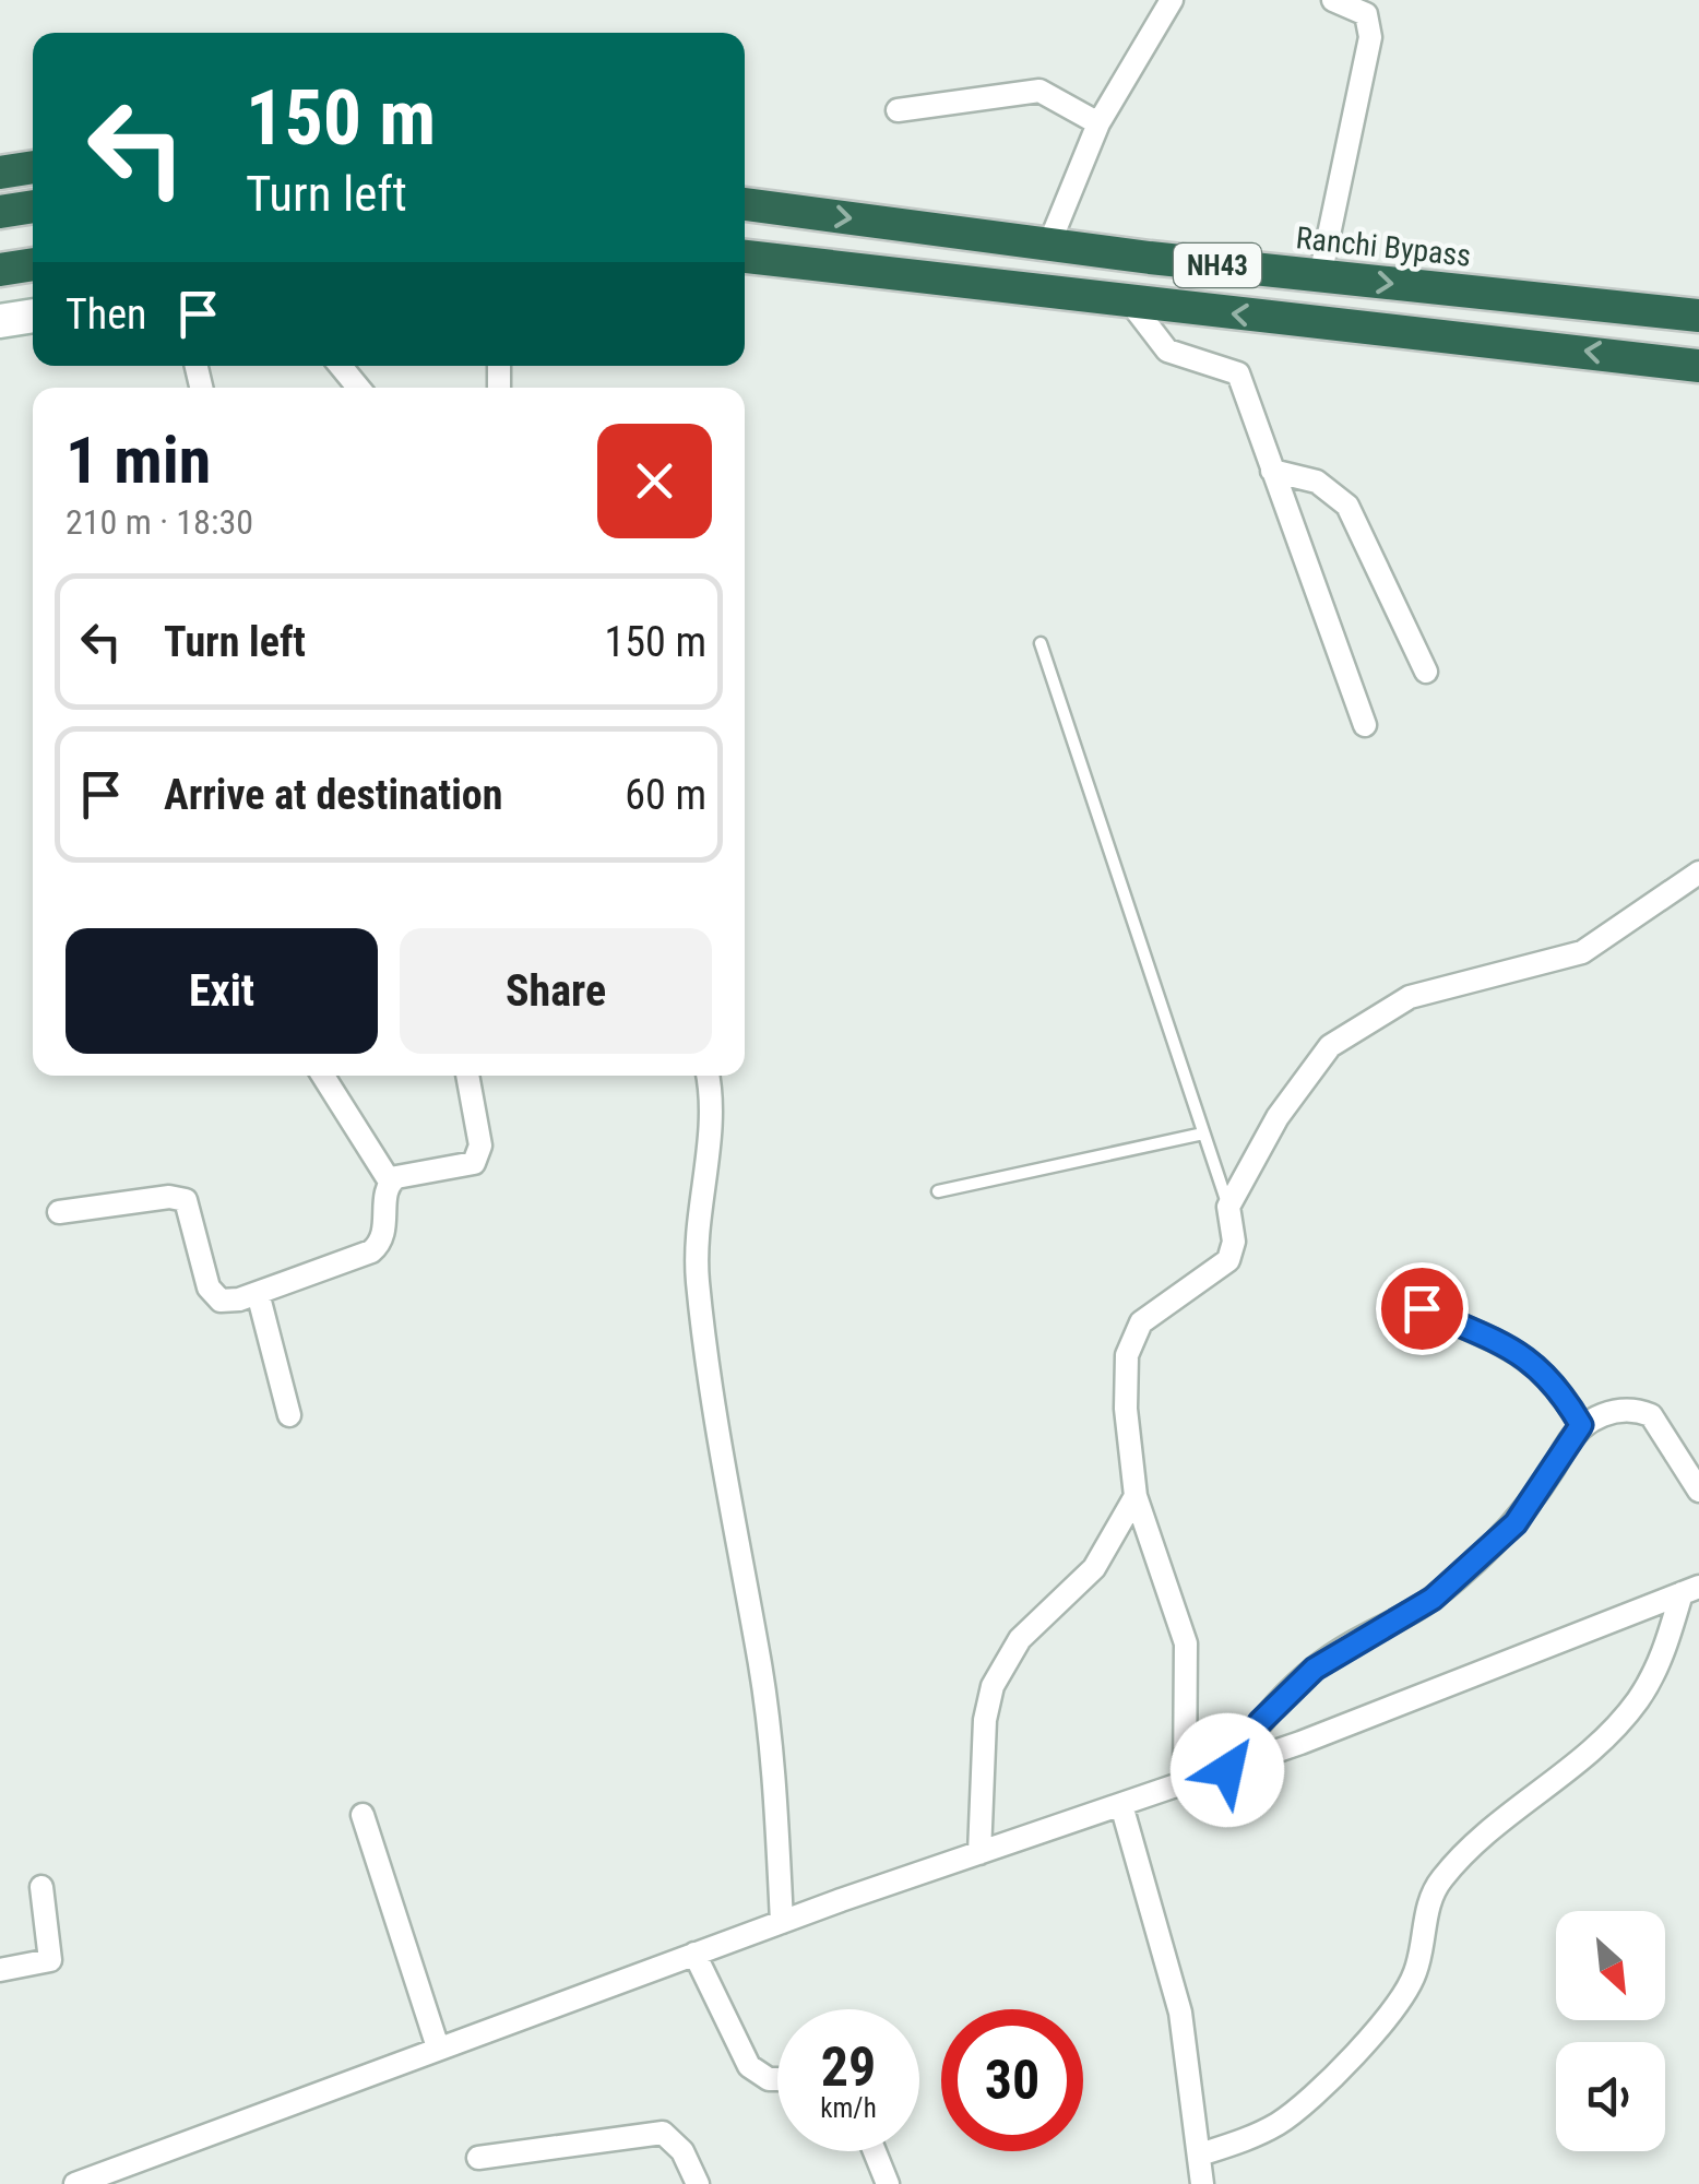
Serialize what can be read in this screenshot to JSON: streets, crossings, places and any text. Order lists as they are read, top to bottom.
{
  "streets": {
    "highway": ["Ranchi Bypass", "NH43"]
  },
  "north": "bottom right",
  "page": {
    "turn": ["150 m", "Turn left"],
    "then": "Then",
    "heading": ["1 min", "210 m · 18:30"],
    "list": [
      {
        "name": "Turn left",
        "value": "150 m"
      },
      {
        "name": "Arrive at destination",
        "value": "60 m"
      }
    ],
    "buttons": ["Exit", "Share"],
    "speed": "29 km/h",
    "limit": "30"
  }
}
